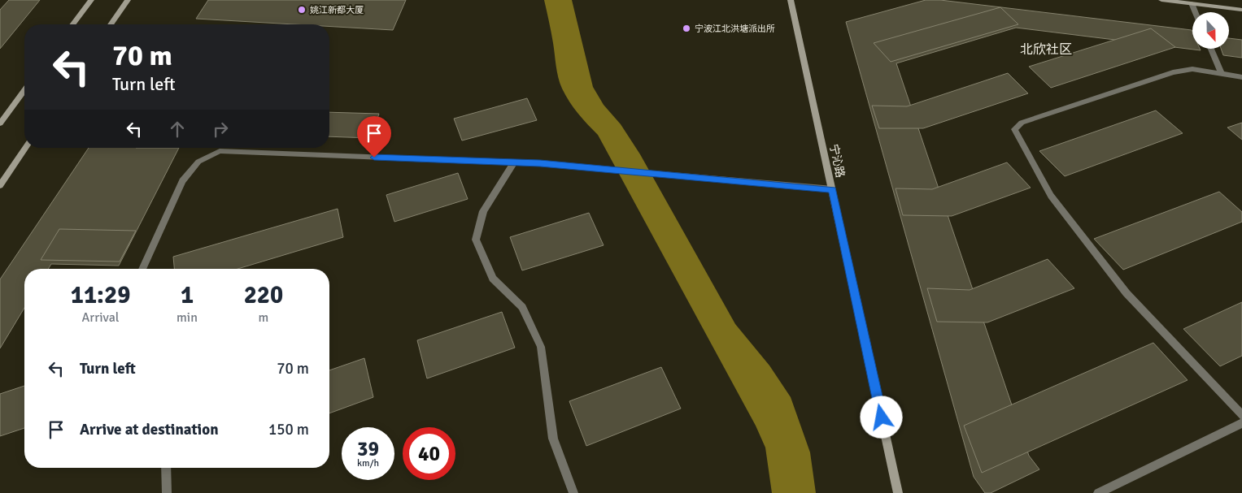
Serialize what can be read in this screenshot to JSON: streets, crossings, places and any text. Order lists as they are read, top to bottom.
{
  "streets": {
    "street": ["宁沁路"]
  },
  "districts": ["北欣社区"],
  "places": ["姚江新都大厦", "宁波江北洪塘派出所"],
  "north": "bottom",
  "page": {
    "turn": ["70 m", "Turn left"],
    "eta": [
      "11:29",
      "Arrival",
      "1",
      "min",
      "220",
      "m"
    ],
    "list": [
      {
        "name": "Turn left",
        "value": "70 m"
      },
      {
        "name": "Arrive at destination",
        "value": "150 m"
      }
    ],
    "speed": "39 km/h",
    "limit": "40"
  }
}
